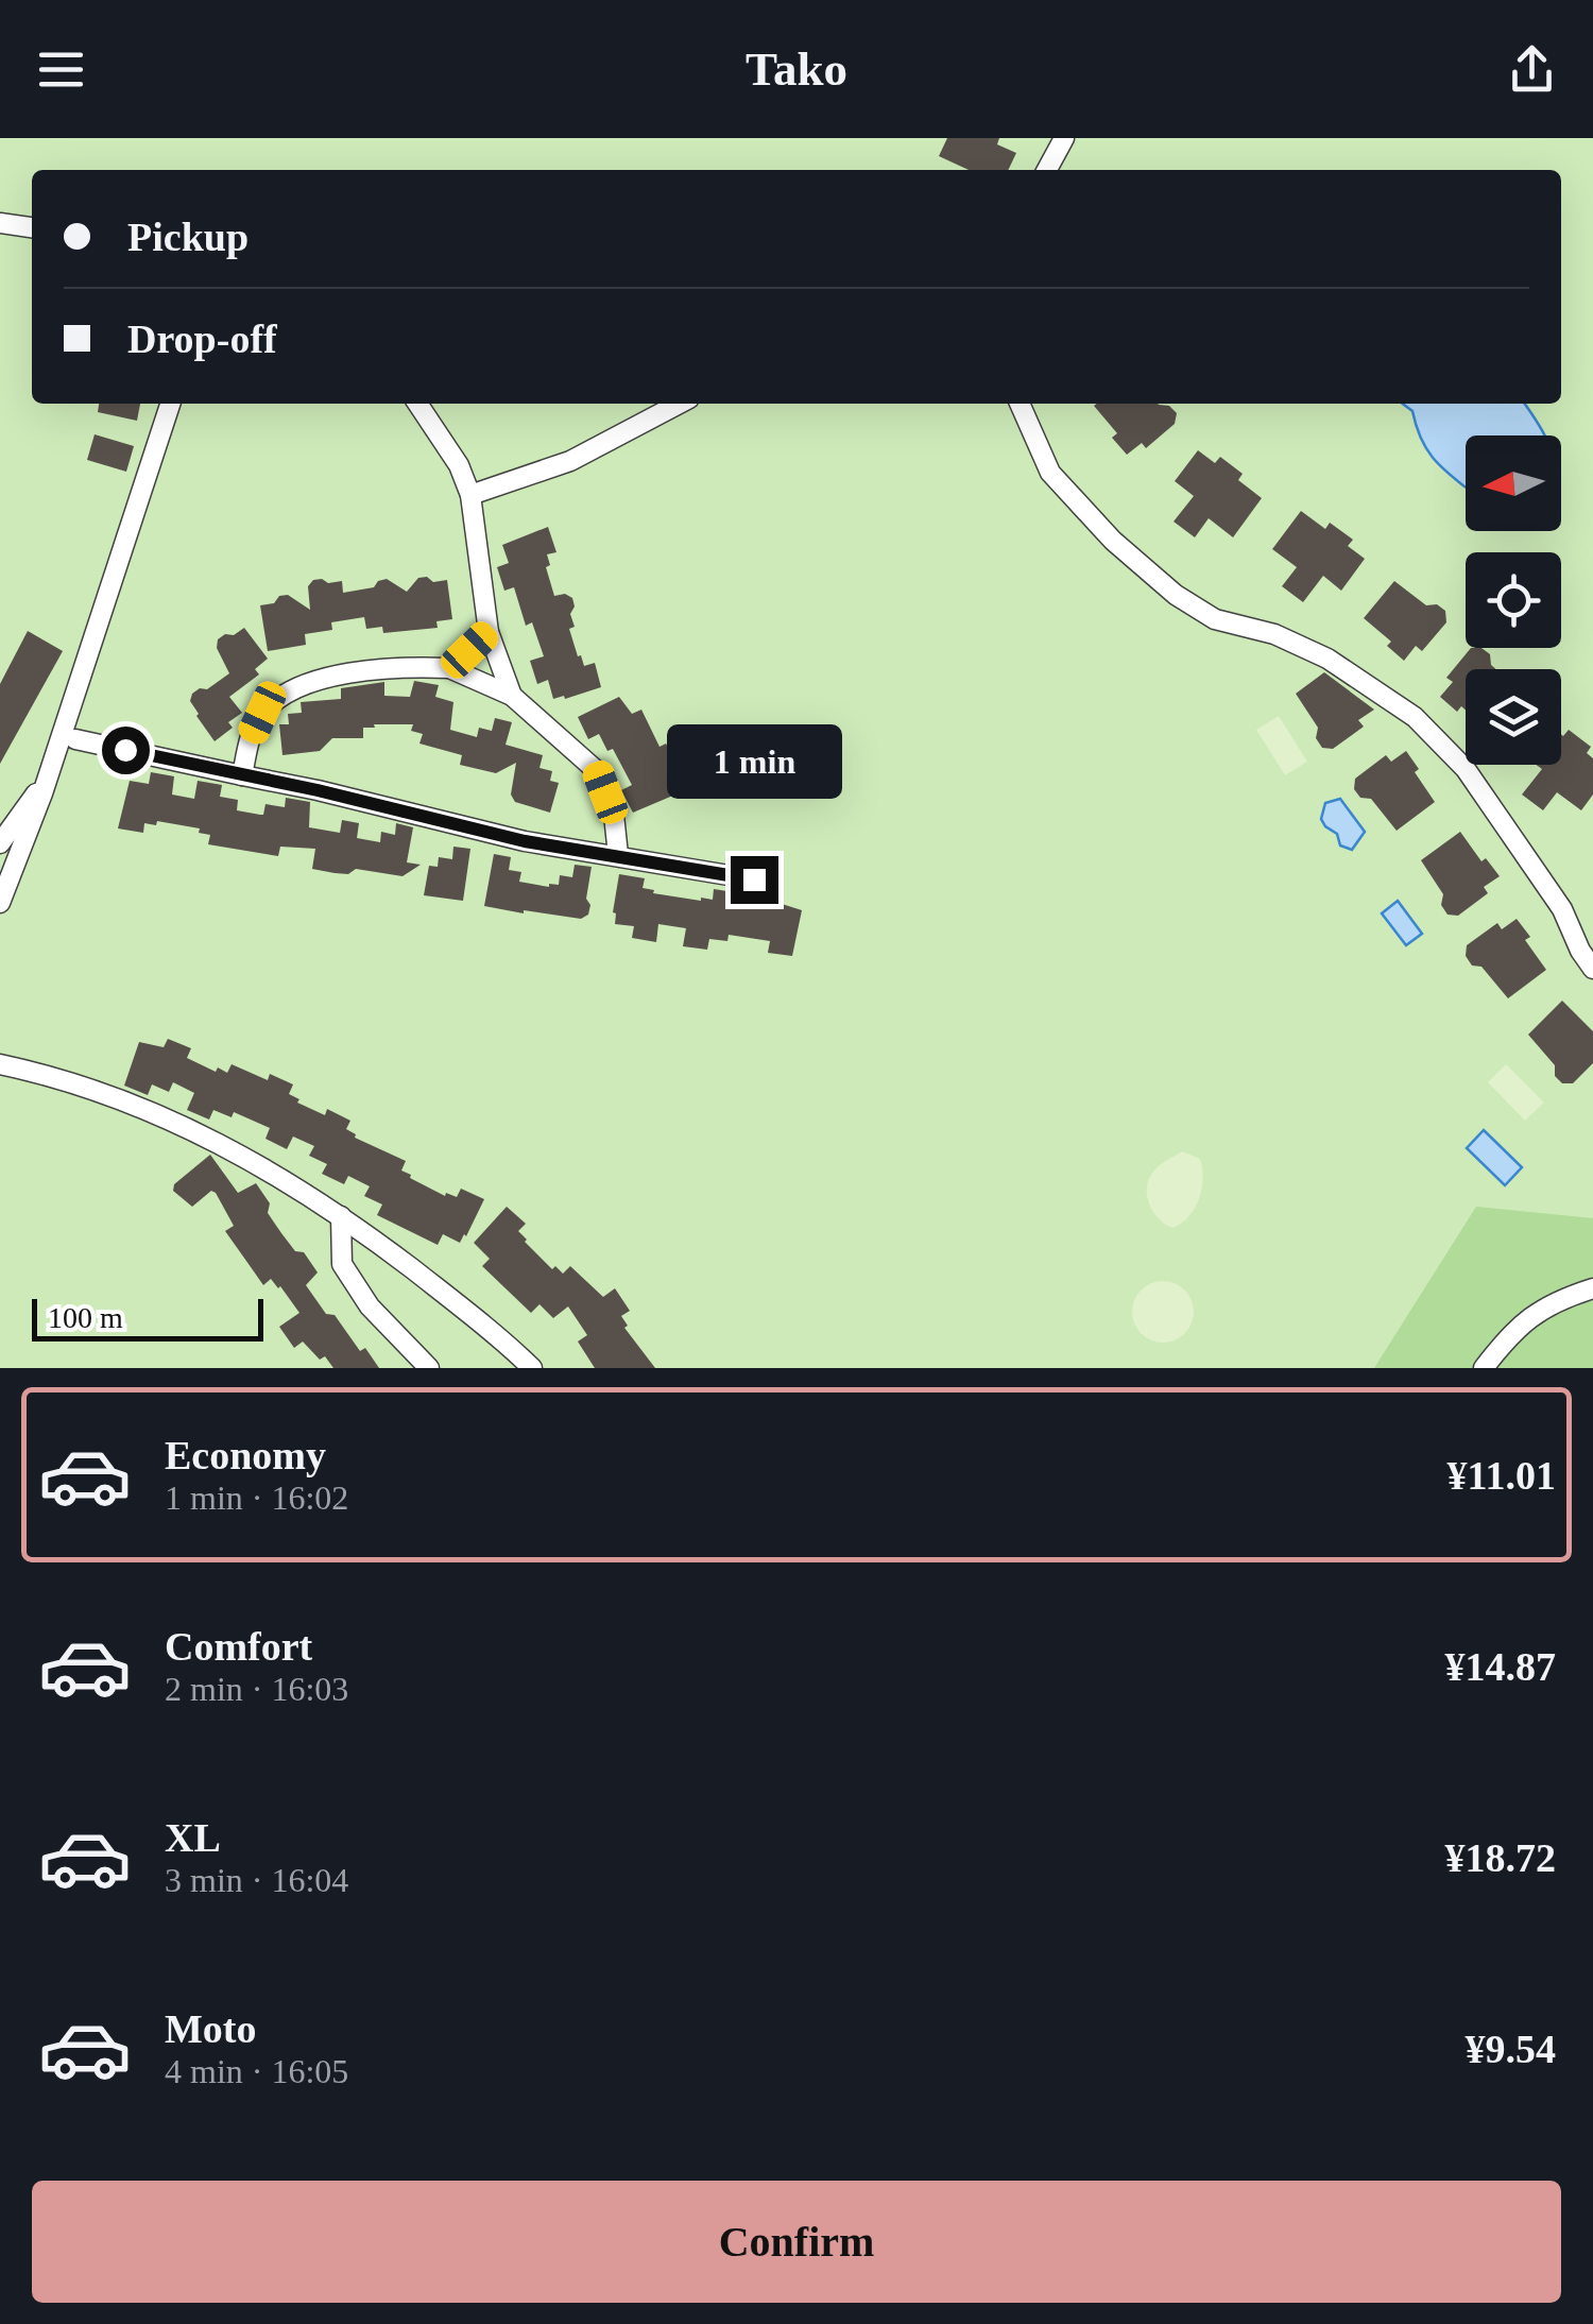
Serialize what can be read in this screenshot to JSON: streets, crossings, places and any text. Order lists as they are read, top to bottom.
{
  "scale_bar": "100 m",
  "north": "left",
  "page": {
    "header": "Tako",
    "banner": ["Pickup", "Drop-off"],
    "bubble": "1 min",
    "scale": "100 m",
    "list": [
      {
        "name": "Economy",
        "note": "1 min · 16:02",
        "value": "¥11.01"
      },
      {
        "name": "Comfort",
        "note": "2 min · 16:03",
        "value": "¥14.87"
      },
      {
        "name": "XL",
        "note": "3 min · 16:04",
        "value": "¥18.72"
      },
      {
        "name": "Moto",
        "note": "4 min · 16:05",
        "value": "¥9.54"
      }
    ],
    "buttons": "Confirm"
  }
}
